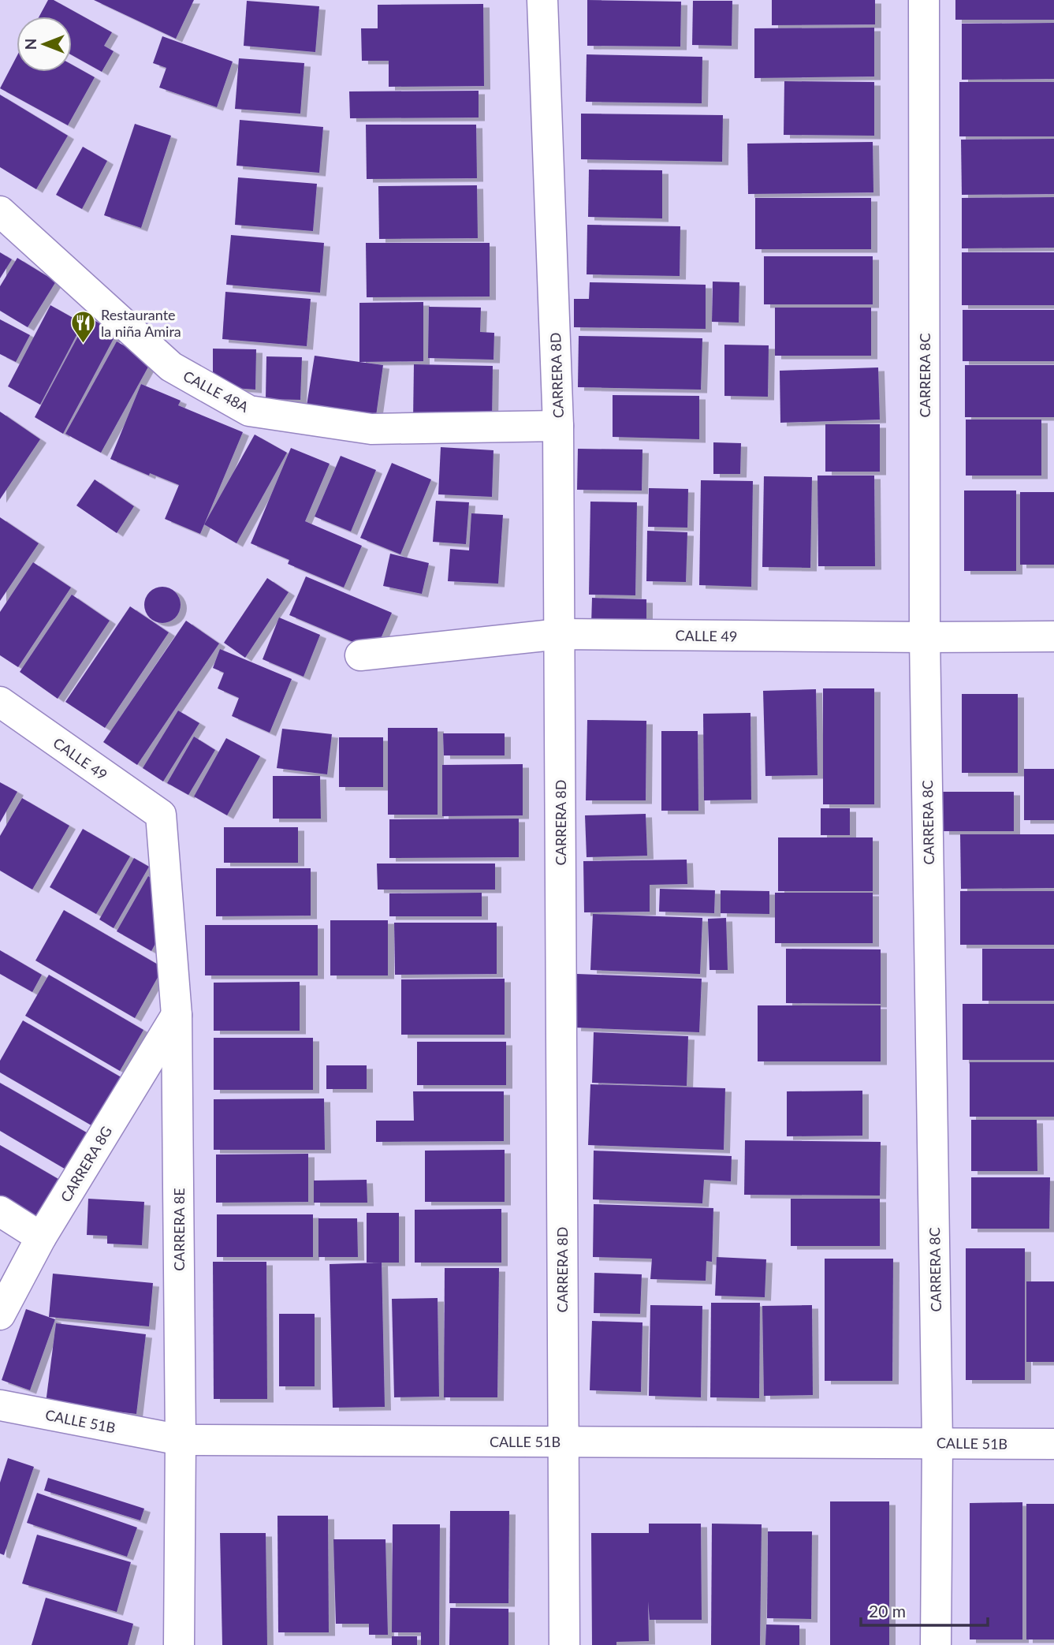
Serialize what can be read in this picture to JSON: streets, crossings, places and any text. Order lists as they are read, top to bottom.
{
  "streets": {
    "street": [
      "CARRERA 8D",
      "CARRERA 8C",
      "CALLE 48A",
      "CALLE 49",
      "CARRERA 8G",
      "CARRERA 8E",
      "CALLE 51B"
    ]
  },
  "crossings": [
    ["CARRERA 8D", "CALLE 48A"],
    ["CARRERA 8D", "CALLE 49"],
    ["CARRERA 8D", "CALLE 51B"],
    ["CARRERA 8C", "CALLE 49"],
    ["CARRERA 8C", "CALLE 51B"],
    ["CALLE 49", "CARRERA 8E"],
    ["CARRERA 8G", "CARRERA 8E"],
    ["CARRERA 8E", "CALLE 51B"]
  ],
  "places": {
    "restaurant": ["Restaurante la niña Amira"]
  },
  "scale_bar": "20 m",
  "north": "left"
}
